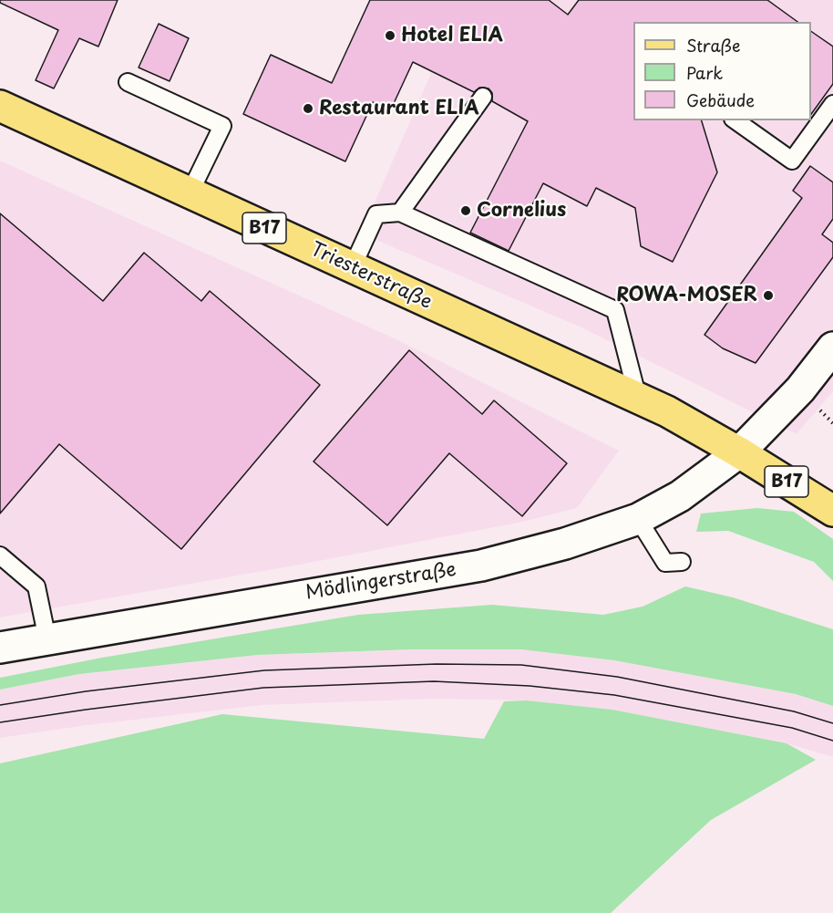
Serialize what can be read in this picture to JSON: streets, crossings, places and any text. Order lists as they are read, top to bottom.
{
  "streets": {
    "main road": ["B17", "Triesterstraße"],
    "street": ["Mödlingerstraße"]
  },
  "crossings": [
    ["B17", "Triesterstraße"],
    ["B17", "Mödlingerstraße"],
    ["Triesterstraße", "Mödlingerstraße"]
  ],
  "places": [
    "Hotel ELIA",
    "Restaurant ELIA",
    "Cornelius",
    "ROWA-MOSER"
  ],
  "legend": ["Straße", "Park", "Gebäude"]
}
